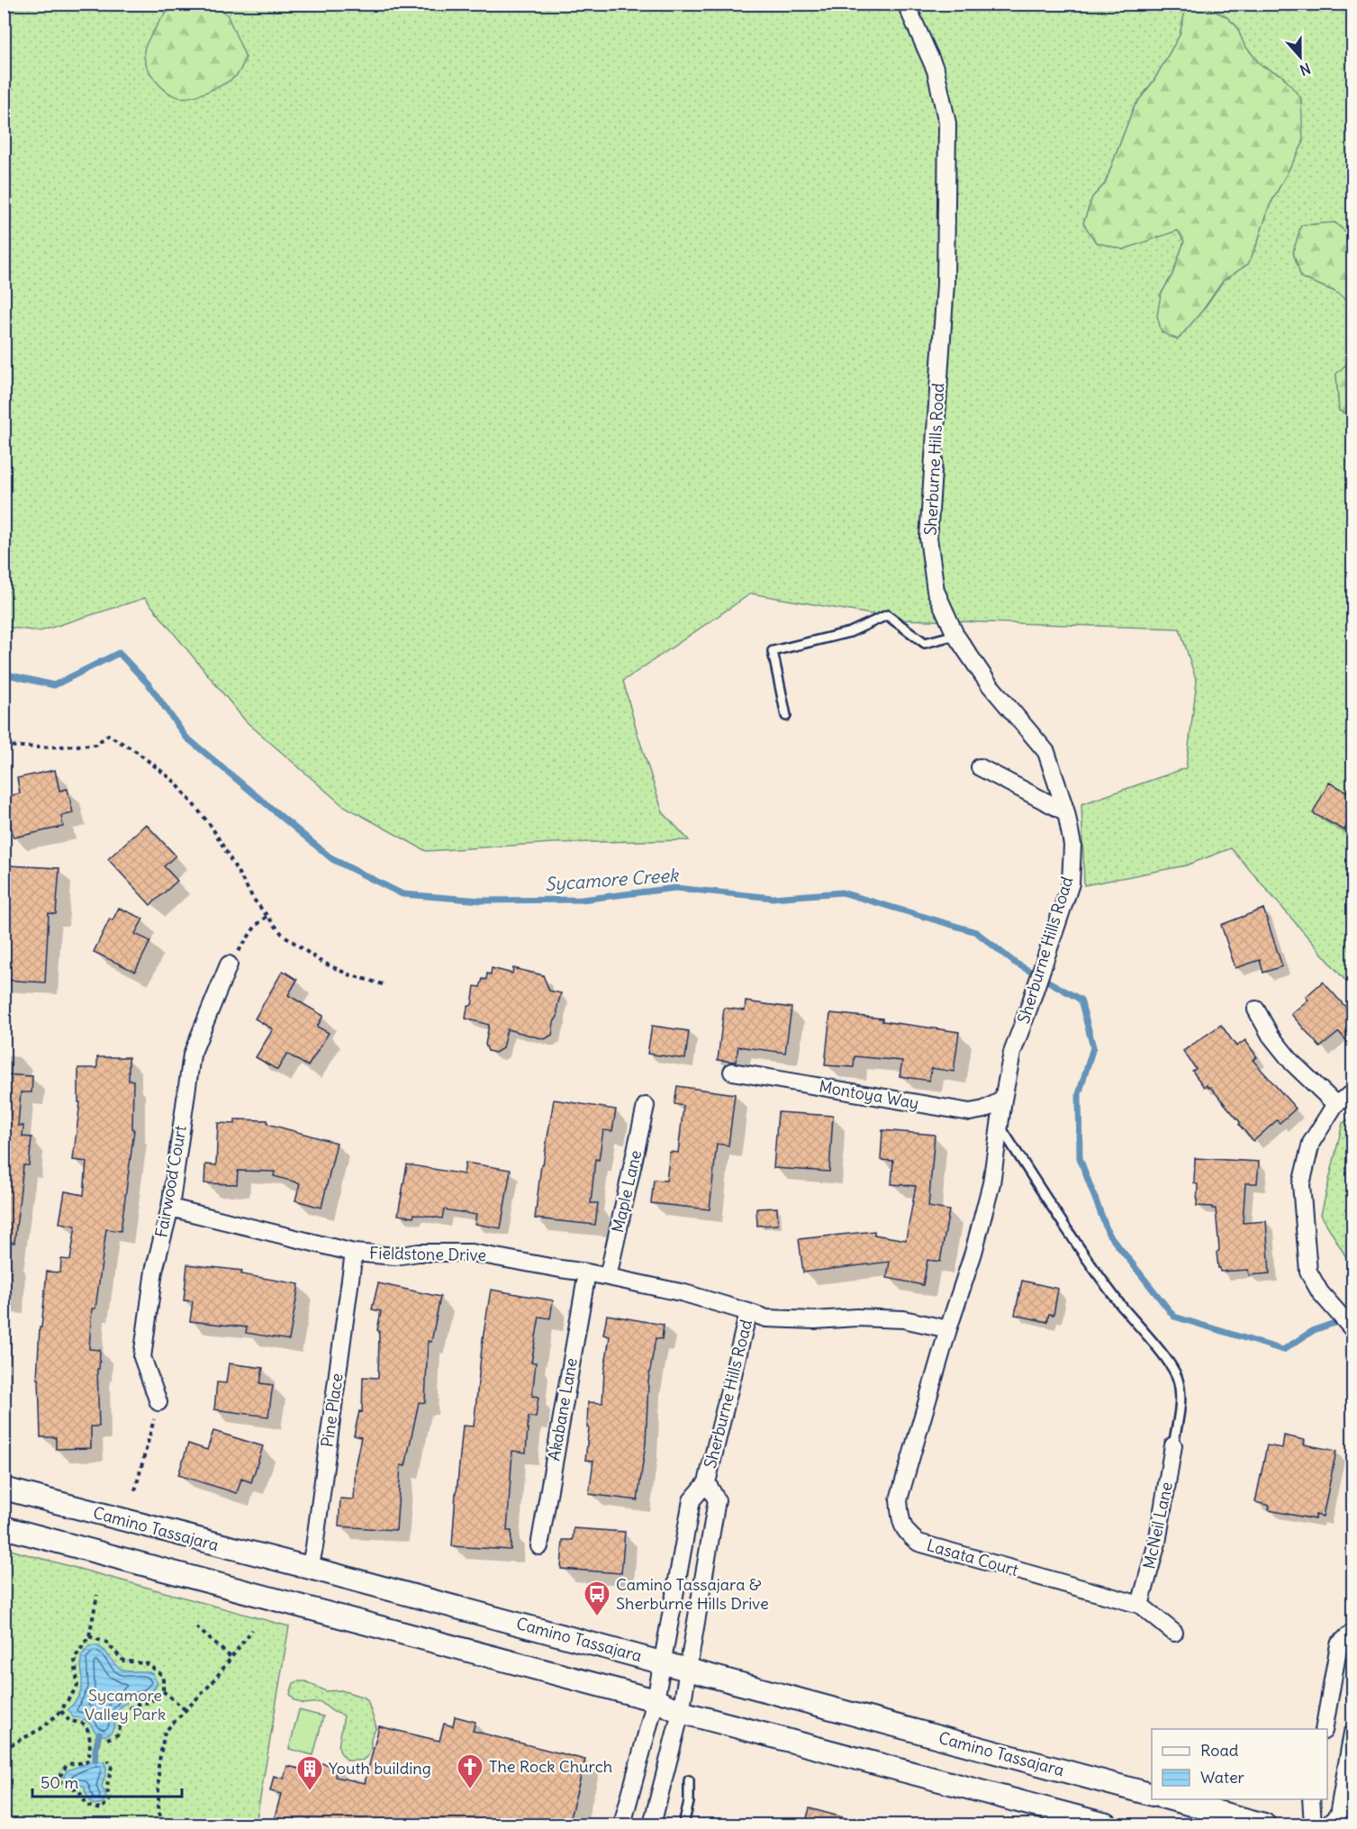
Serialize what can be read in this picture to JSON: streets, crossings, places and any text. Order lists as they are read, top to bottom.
{
  "streets": {
    "main road": ["Camino Tassajara"],
    "street": [
      "Sherburne Hills Road",
      "Montoya Way",
      "Fairwood Court",
      "Maple Lane",
      "Fieldstone Drive",
      "Akabane Lane",
      "Pine Place",
      "McNeil Lane",
      "Lasata Court"
    ]
  },
  "crossings": [
    ["Sherburne Hills Road", "Montoya Way"],
    ["Sherburne Hills Road", "Fieldstone Drive"],
    ["Sherburne Hills Road", "Camino Tassajara"],
    ["Sherburne Hills Road", "Lasata Court"],
    ["Fairwood Court", "Fieldstone Drive"],
    ["Maple Lane", "Fieldstone Drive"],
    ["Fieldstone Drive", "Akabane Lane"],
    ["Fieldstone Drive", "Pine Place"],
    ["Pine Place", "Camino Tassajara"],
    ["McNeil Lane", "Lasata Court"]
  ],
  "water": ["Sycamore Creek"],
  "parks": ["Sycamore Valley Park"],
  "places": {
    "bus stop": ["Camino Tassajara & Sherburne Hills Drive"],
    "church": ["The Rock Church"],
    "building": ["Youth building"]
  },
  "legend": ["Road", "Water"],
  "scale_bar": "50 m",
  "north": "bottom"
}
